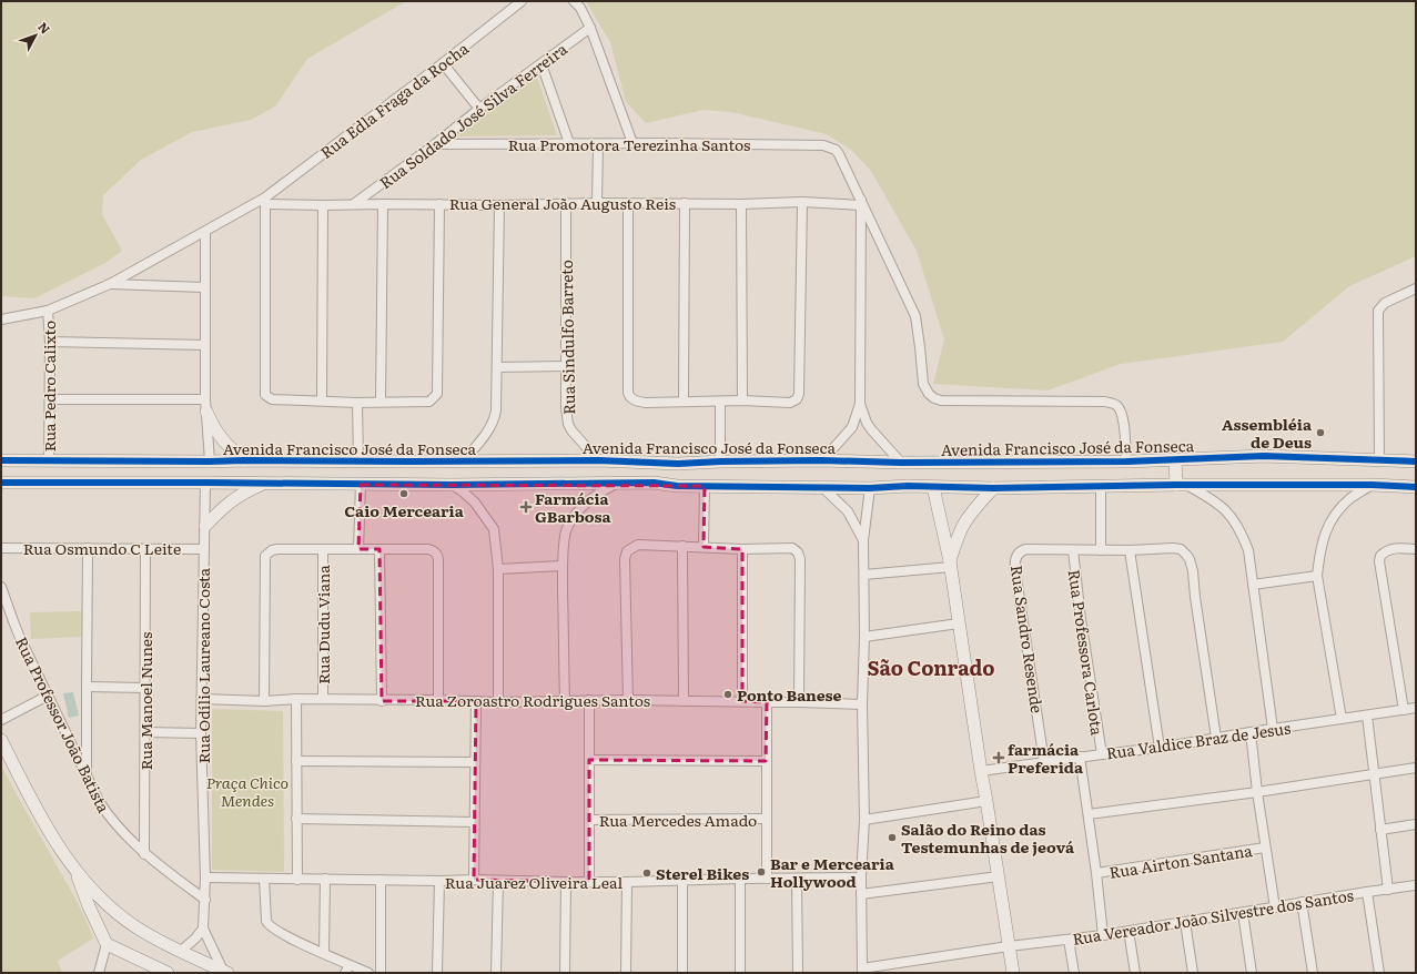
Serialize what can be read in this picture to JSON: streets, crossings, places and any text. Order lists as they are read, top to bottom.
{
  "streets": {
    "main road": ["Avenida Francisco José da Fonseca"],
    "street": [
      "Rua Edla Fraga da Rocha",
      "Rua Soldado José Silva Ferreira",
      "Rua Promotora Terezinha Santos",
      "Rua General João Augusto Reis",
      "Rua Sindulfo Barreto",
      "Rua Pedro Calixto",
      "Rua Osmundo C Leite",
      "Rua Dudu Viana",
      "Rua Sandro Resende",
      "Rua Professora Carlota",
      "Rua Odílio Laureano Costa",
      "Rua Zoroastro Rodrigues Santos",
      "Rua Manoel Nunes",
      "Rua Professor João Batista",
      "Rua Valdice Braz de Jesus",
      "Rua Mercedes Amado",
      "Rua Airton Santana",
      "Rua Juarez Oliveira Leal",
      "Rua Vereador João Silvestre dos Santos"
    ]
  },
  "crossings": [
    ["Rua Edla Fraga da Rocha", "Rua General João Augusto Reis"],
    ["Rua Edla Fraga da Rocha", "Rua Pedro Calixto"],
    ["Rua Soldado José Silva Ferreira", "Rua Promotora Terezinha Santos"],
    ["Rua Soldado José Silva Ferreira", "Rua General João Augusto Reis"],
    ["Rua Promotora Terezinha Santos", "Rua General João Augusto Reis"],
    ["Rua General João Augusto Reis", "Rua Sindulfo Barreto"],
    ["Rua Sindulfo Barreto", "Avenida Francisco José da Fonseca"],
    ["Rua Pedro Calixto", "Avenida Francisco José da Fonseca"],
    ["Rua Osmundo C Leite", "Rua Odílio Laureano Costa"],
    ["Rua Osmundo C Leite", "Rua Manoel Nunes"],
    ["Rua Dudu Viana", "Rua Zoroastro Rodrigues Santos"],
    ["Rua Sandro Resende", "Rua Professora Carlota"],
    ["Rua Sandro Resende", "Rua Valdice Braz de Jesus"],
    ["Rua Professora Carlota", "Rua Valdice Braz de Jesus"],
    ["Rua Odílio Laureano Costa", "Rua Zoroastro Rodrigues Santos"],
    ["Rua Odílio Laureano Costa", "Rua Professor João Batista"],
    ["Rua Odílio Laureano Costa", "Rua Juarez Oliveira Leal"],
    ["Rua Manoel Nunes", "Rua Professor João Batista"]
  ],
  "districts": ["São Conrado"],
  "parks": ["Praça Chico Mendes"],
  "places": {
    "other": [
      "Assembléia de Deus",
      "Caio Mercearia",
      "Ponto Banese",
      "Salão do Reino das Testemunhas de jeová",
      "Bar e Mercearia Hollywood",
      "Sterel Bikes"
    ],
    "health": ["Farmácia GBarbosa", "farmácia Preferida"]
  },
  "north": "top right"
}
